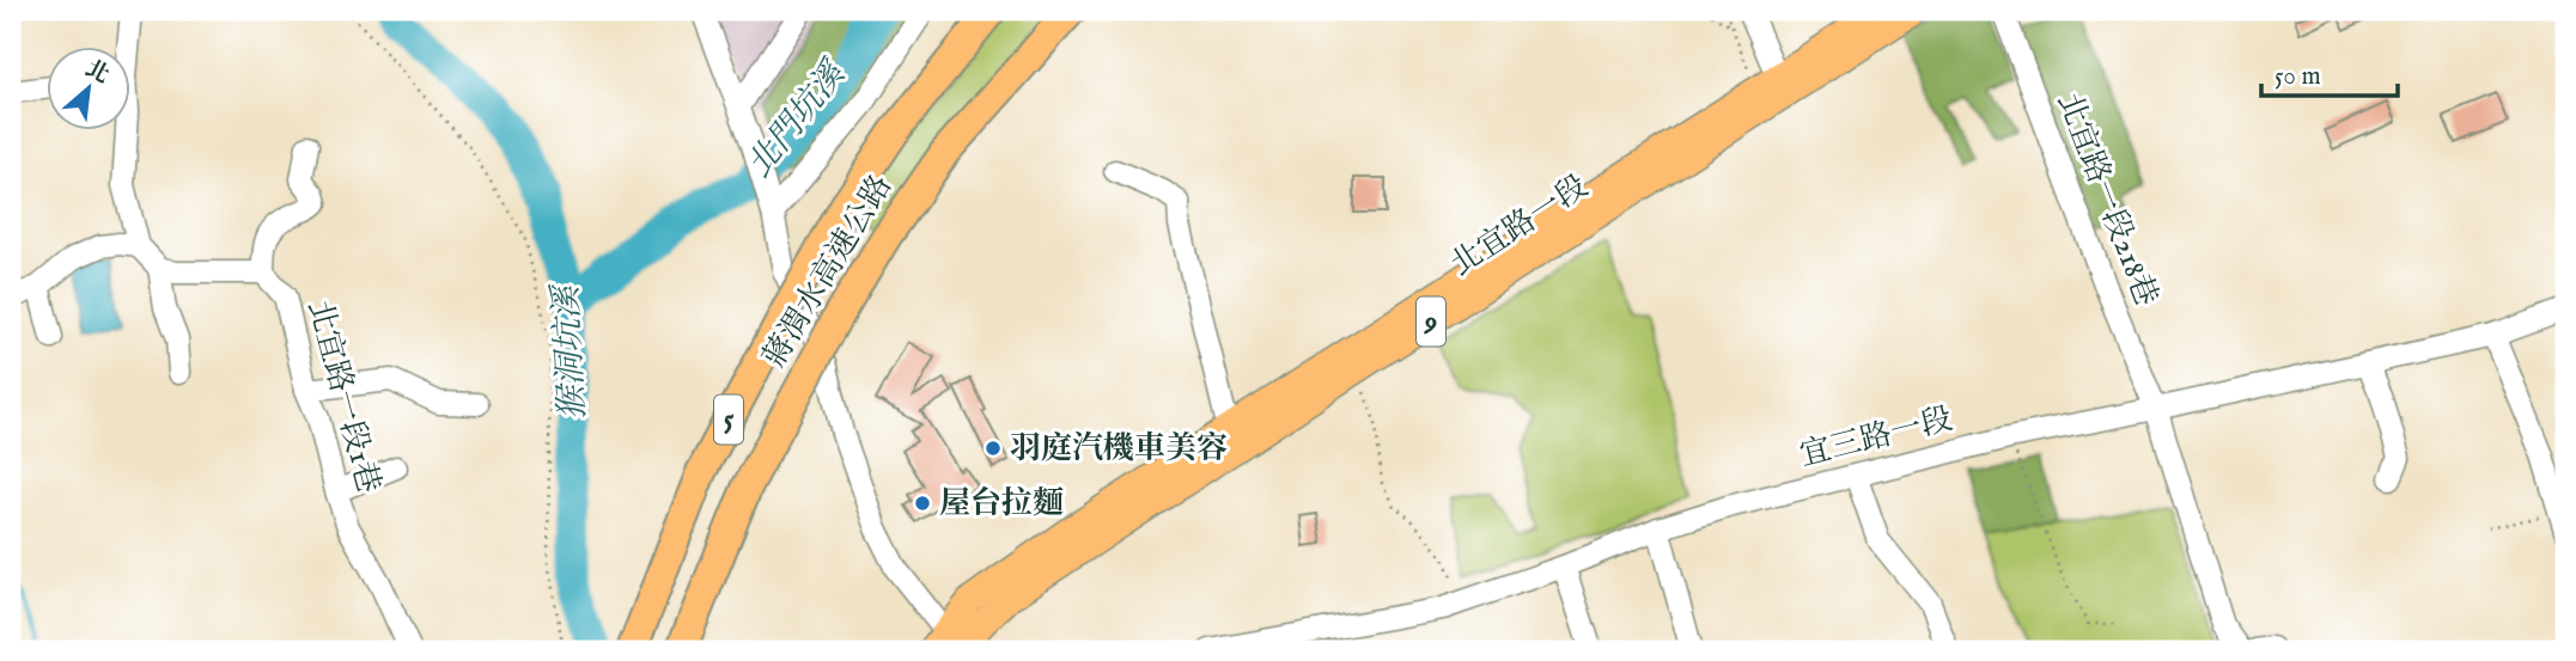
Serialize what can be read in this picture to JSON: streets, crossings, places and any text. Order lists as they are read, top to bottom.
{
  "streets": {
    "highway": ["蔣渭水高速公路", "5"],
    "main road": ["北宜路一段", "9"],
    "street": ["北宜路一段218巷", "北宜路一段1巷", "宜三路一段"]
  },
  "crossings": [
    ["北宜路一段218巷", "宜三路一段"]
  ],
  "water": ["北門坑溪", "猴洞坑溪"],
  "places": ["羽庭汽機車美容", "屋台拉麵"],
  "scale_bar": "50 m",
  "north": "top right"
}
